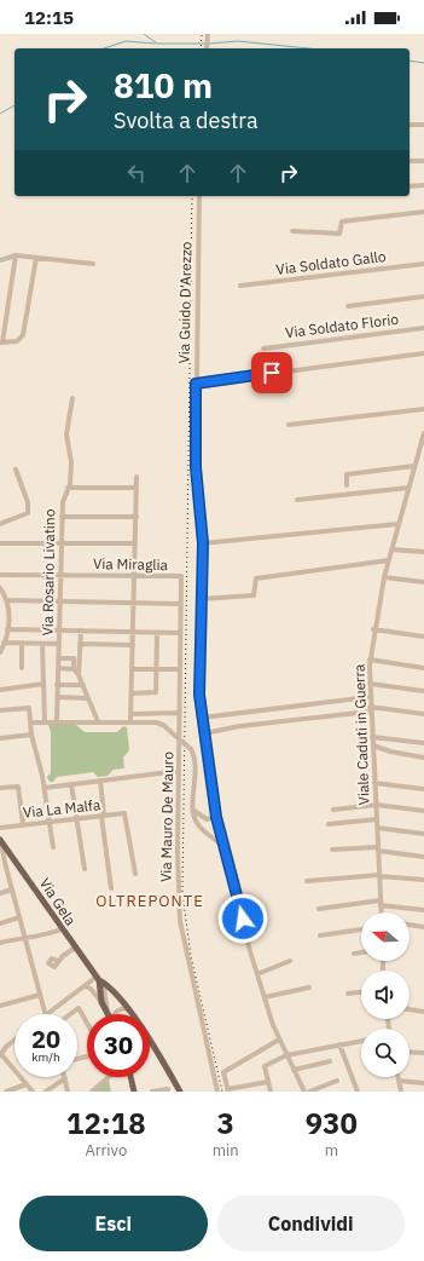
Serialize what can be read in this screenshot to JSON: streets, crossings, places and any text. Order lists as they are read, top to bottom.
{
  "streets": {
    "main road": ["Via Gela"],
    "street": [
      "Via Soldato Gallo",
      "Via Guido D'Arezzo",
      "Via Soldato Florio",
      "Via Miraglia",
      "Via Rosario Livatino",
      "Viale Caduti in Guerra",
      "Via La Malfa",
      "Via Mauro De Mauro"
    ]
  },
  "crossings": [
    ["Via Miraglia", "Via Rosario Livatino"],
    ["Via Miraglia", "Via Mauro De Mauro"]
  ],
  "districts": ["OLTREPONTE"],
  "north": "left",
  "page": {
    "status": "12:15",
    "turn": ["810 m", "Svolta a destra"],
    "speed": "20 km/h",
    "limit": "30",
    "eta": [
      "12:18",
      "Arrivo",
      "3",
      "min",
      "930",
      "m"
    ],
    "buttons": ["Esci", "Condividi"]
  }
}
